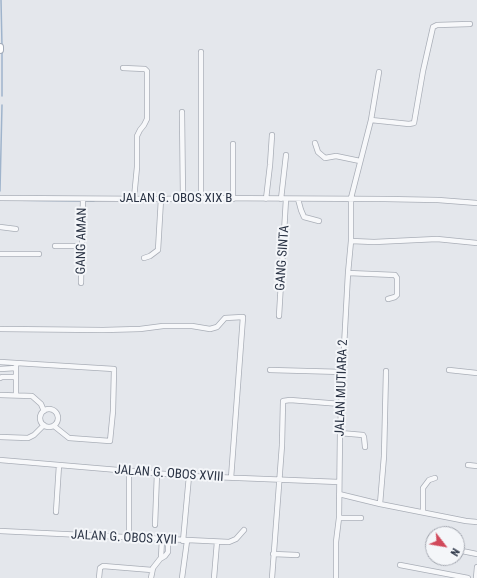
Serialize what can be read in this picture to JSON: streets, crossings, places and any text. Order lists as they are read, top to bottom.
{
  "streets": {
    "street": [
      "JALAN G. OBOS XIX B",
      "GANG AMAN",
      "GANG SINTA",
      "JALAN MUTIARA 2",
      "JALAN G. OBOS XVIII",
      "JALAN G. OBOS XVII"
    ]
  },
  "crossings": [
    ["JALAN G. OBOS XIX B", "GANG AMAN"],
    ["JALAN G. OBOS XIX B", "GANG SINTA"],
    ["JALAN G. OBOS XIX B", "JALAN MUTIARA 2"],
    ["JALAN MUTIARA 2", "JALAN G. OBOS XVIII"]
  ],
  "north": "bottom right"
}
